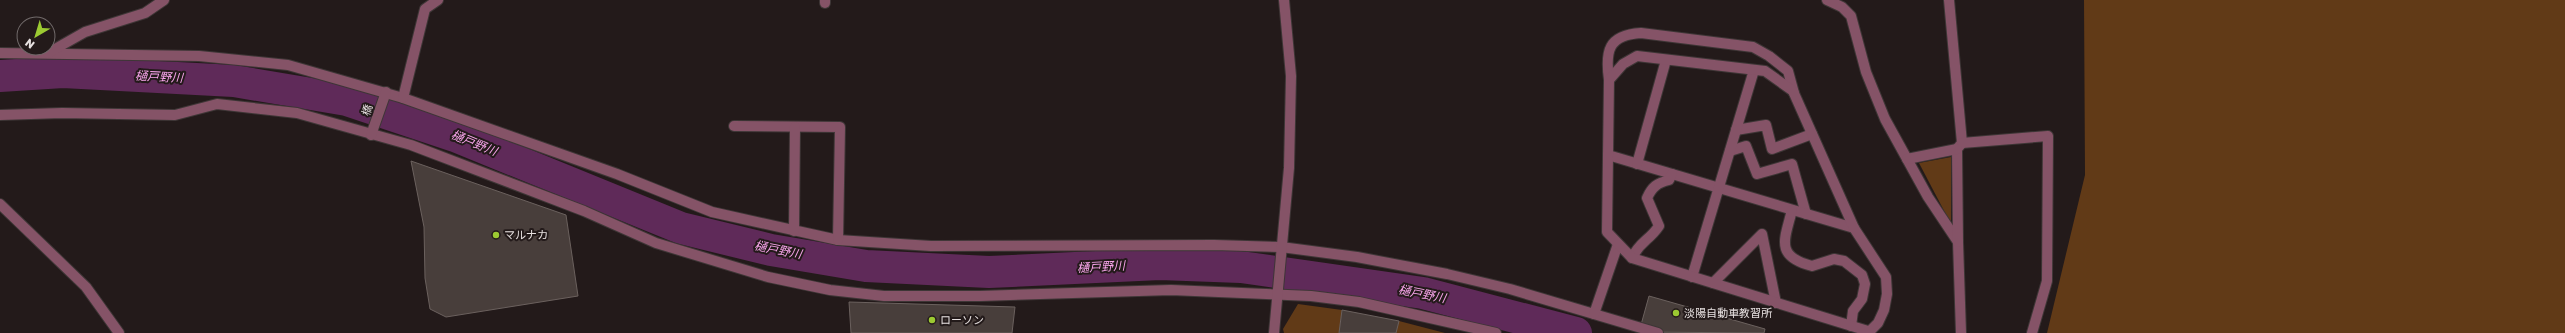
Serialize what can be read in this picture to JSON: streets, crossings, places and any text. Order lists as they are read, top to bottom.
{
  "streets": {
    "street": ["橋"]
  },
  "water": ["樋戸野川"],
  "places": ["マルナカ", "淡陽自動車教習所", "ローソン"],
  "north": "bottom left"
}
